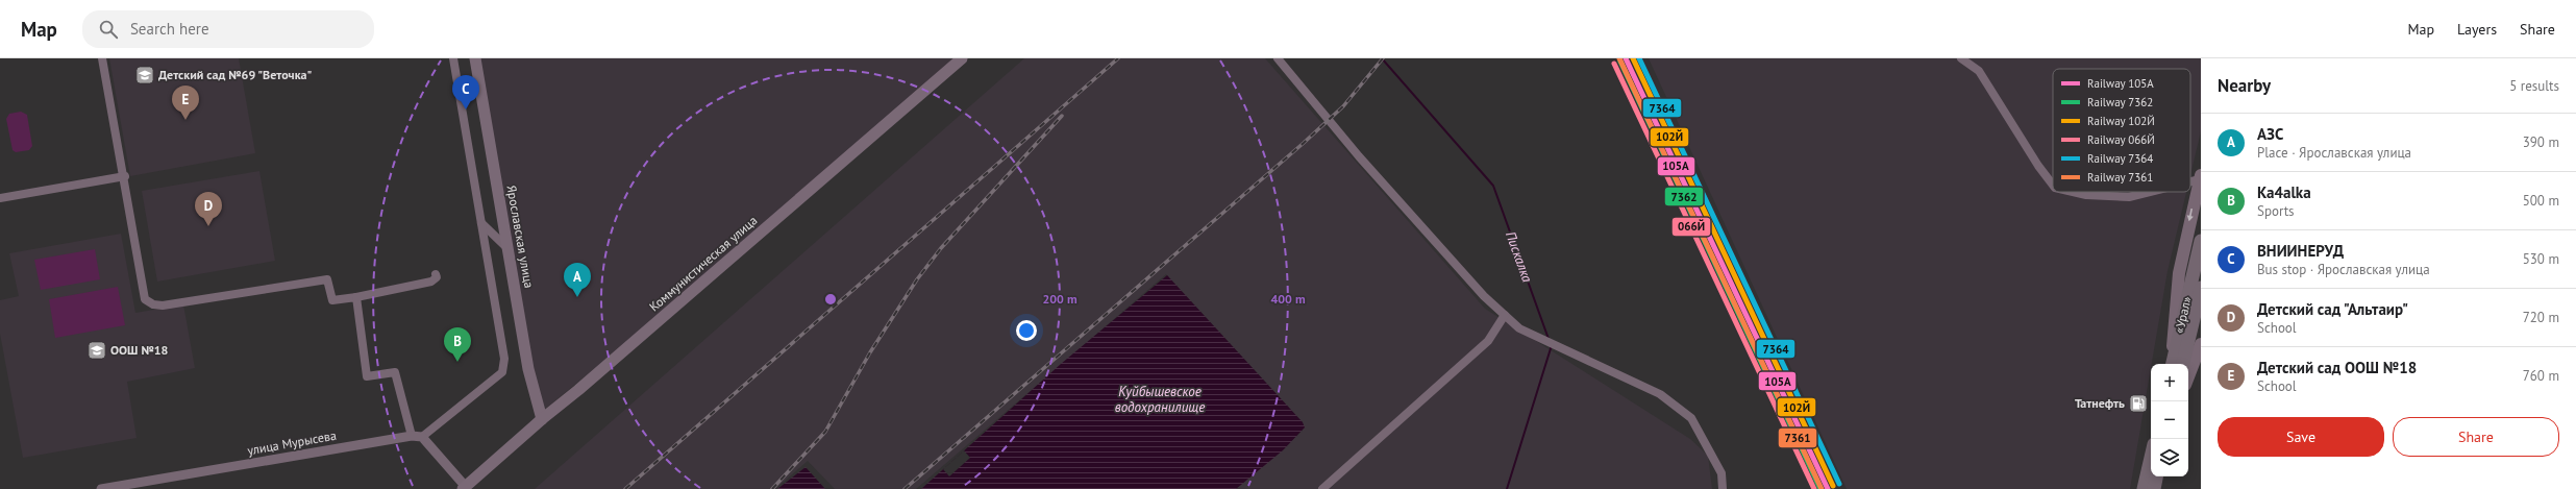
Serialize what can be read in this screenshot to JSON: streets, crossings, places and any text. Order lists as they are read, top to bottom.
{
  "streets": {
    "highway": ["«Урал»"],
    "main road": ["Ярославская улица", "Коммунистическая улица"],
    "street": ["улица Мурысева"]
  },
  "crossings": [
    ["Ярославская улица", "Коммунистическая улица"]
  ],
  "water": ["Пискалка", "Куйбышевское водохранилище"],
  "places": {
    "school or university": ["Детский сад №69 \"Веточка\"", "ООШ №18"],
    "fuel station": ["Татнефть"]
  },
  "lines": [
    "rail line 105А",
    "rail line 102Й",
    "rail line 7364",
    "rail line 7361",
    "rail line 7362",
    "rail line 066Й"
  ],
  "legend": [
    "Railway 105А",
    "Railway 7362",
    "Railway 102Й",
    "Railway 066Й",
    "Railway 7364",
    "Railway 7361"
  ],
  "page": {
    "header": "Map",
    "search": "Search here",
    "nav": ["Map", "Layers", "Share"],
    "heading": ["Nearby", "5 results"],
    "pins": [
      "C",
      "E",
      "D",
      "A",
      "B"
    ],
    "list": [
      {
        "mark": "A",
        "name": "АЗС",
        "note": "Place · Ярославская улица",
        "value": "390 m"
      },
      {
        "mark": "B",
        "name": "Ka4alka",
        "note": "Sports",
        "value": "500 m"
      },
      {
        "mark": "C",
        "name": "ВНИИНЕРУД",
        "note": "Bus stop · Ярославская улица",
        "value": "530 m"
      },
      {
        "mark": "D",
        "name": "Детский сад \"Альтаир\"",
        "note": "School",
        "value": "720 m"
      },
      {
        "mark": "E",
        "name": "Детский сад ООШ №18",
        "note": "School",
        "value": "760 m"
      }
    ],
    "map_buttons": ["+", "−"],
    "buttons": ["Save", "Share"]
  },
  "rings": ["200 m", "400 m"]
}
